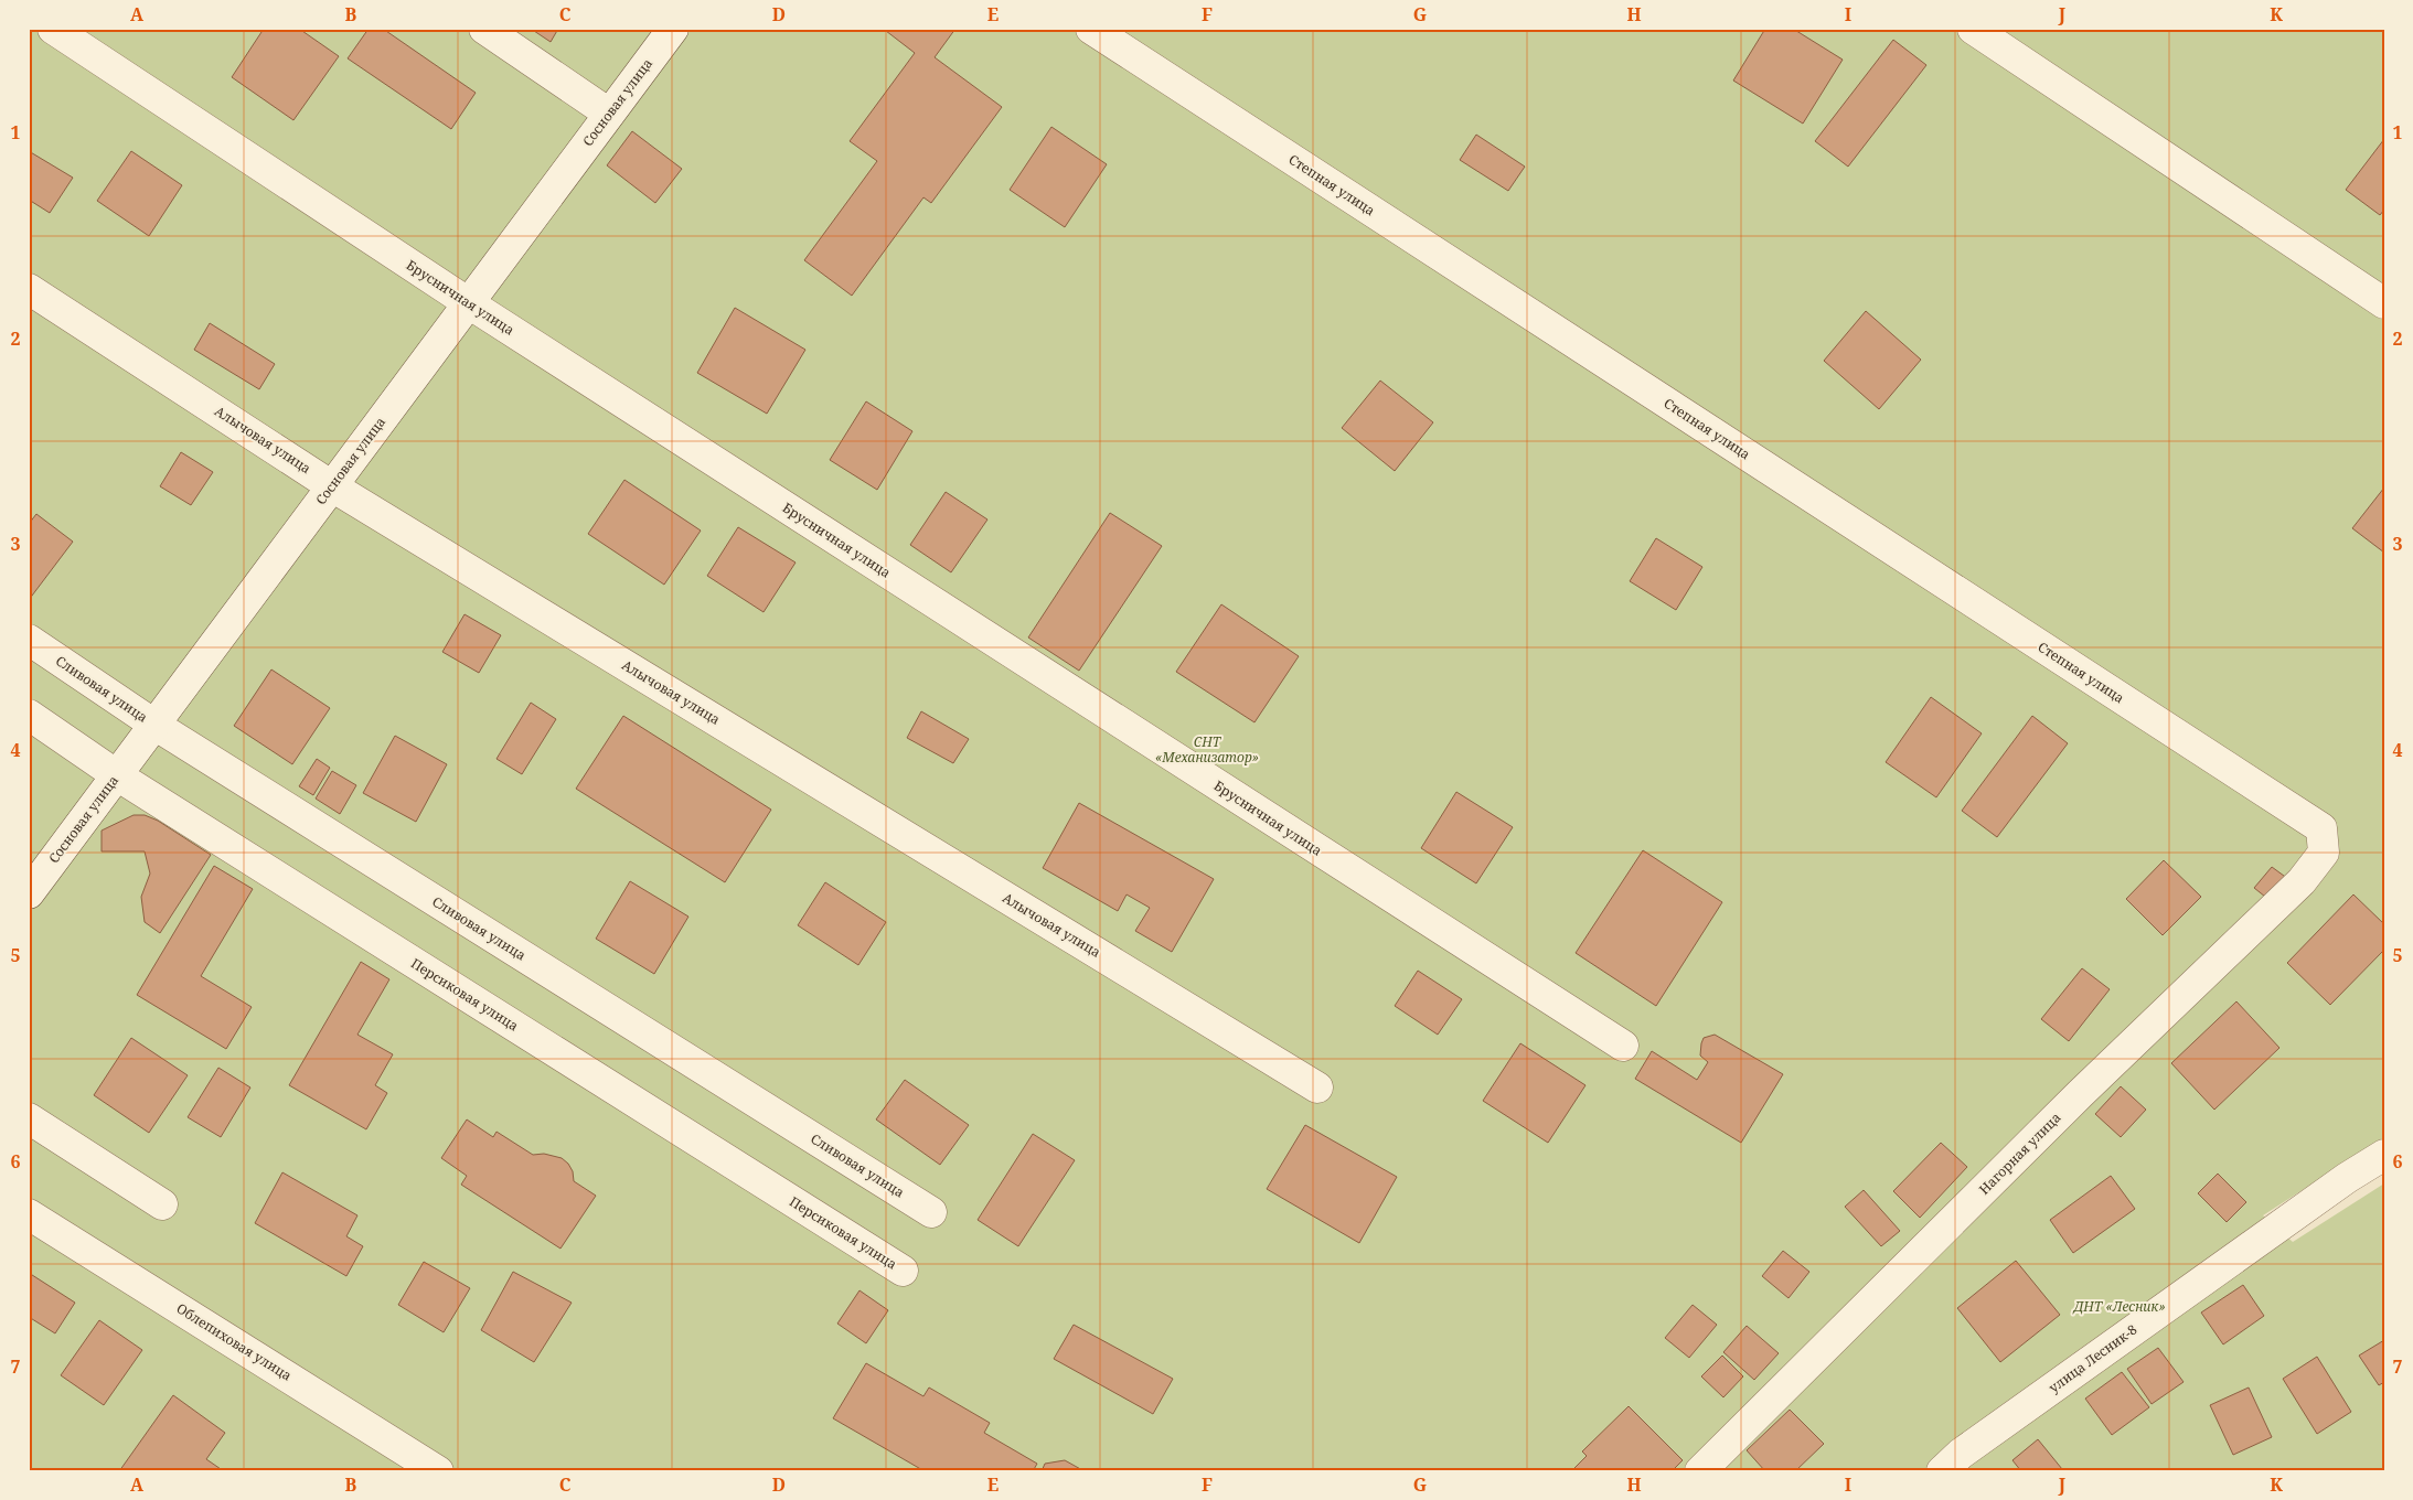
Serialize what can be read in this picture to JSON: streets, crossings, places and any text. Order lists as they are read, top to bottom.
{
  "streets": {
    "street": [
      "Сосновая улица",
      "Степная улица",
      "Брусничная улица",
      "Алычовая улица",
      "Сливовая улица",
      "Персиковая улица",
      "Нагорная улица",
      "Облепиховая улица",
      "улица Лесник-8"
    ]
  },
  "crossings": [
    ["Сосновая улица", "Брусничная улица"],
    ["Сосновая улица", "Алычовая улица"],
    ["Сосновая улица", "Сливовая улица"],
    ["Сосновая улица", "Персиковая улица"],
    ["Степная улица", "Нагорная улица"]
  ],
  "parks": ["СНТ «Механизатор»", "ДНТ «Лесник»"],
  "grid": {
    "columns": [
      "A",
      "B",
      "C",
      "D",
      "E",
      "F",
      "G",
      "H",
      "I",
      "J",
      "K"
    ],
    "rows": [
      "1",
      "2",
      "3",
      "4",
      "5",
      "6",
      "7"
    ]
  }
}
